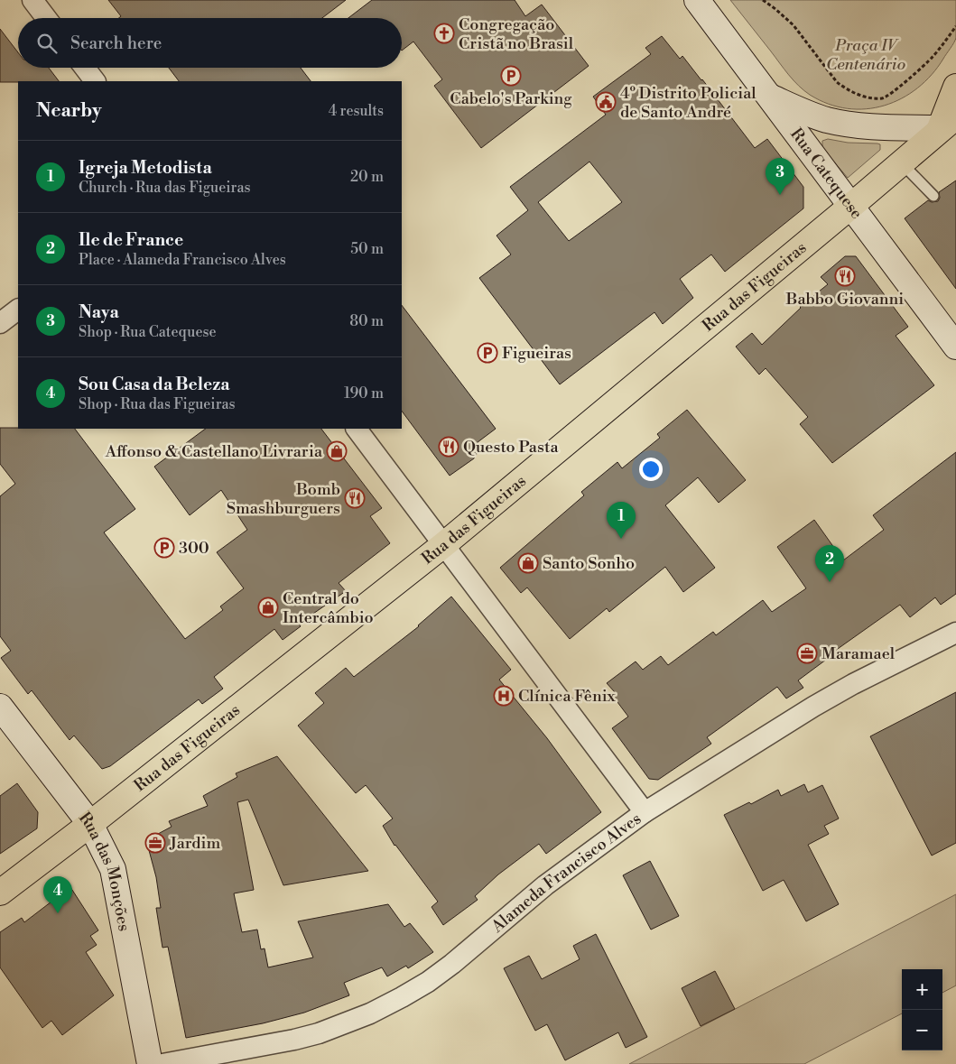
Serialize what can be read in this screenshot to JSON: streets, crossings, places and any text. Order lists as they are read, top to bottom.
{
  "streets": {
    "main road": ["Rua Catequese", "Rua das Figueiras", "Rua das Monções"],
    "street": ["Alameda Francisco Alves"]
  },
  "crossings": [
    ["Rua Catequese", "Rua das Figueiras"],
    ["Rua das Figueiras", "Rua das Monções"]
  ],
  "parks": ["Praça IV Centenário"],
  "places": {
    "church": ["Congregação Cristã no Brasil"],
    "parking": ["Cabelo's Parking", "Figueiras", "300"],
    "public building": ["4º Distrito Policial de Santo André"],
    "restaurant": ["Babbo Giovanni", "Questo Pasta", "Bomb Smashburguers"],
    "shop": ["Affonso & Castellano Livraria", "Santo Sonho", "Central do Intercâmbio"],
    "office": ["Maramael", "Jardim"],
    "hospital": ["Clínica Fênix"]
  },
  "page": {
    "search": "Search here",
    "heading": ["Nearby", "4 results"],
    "list": [
      {
        "mark": "1",
        "name": "Igreja Metodista",
        "note": "Church · Rua das Figueiras",
        "value": "20 m"
      },
      {
        "mark": "2",
        "name": "Ile de France",
        "note": "Place · Alameda Francisco Alves",
        "value": "50 m"
      },
      {
        "mark": "3",
        "name": "Naya",
        "note": "Shop · Rua Catequese",
        "value": "80 m"
      },
      {
        "mark": "4",
        "name": "Sou Casa da Beleza",
        "note": "Shop · Rua das Figueiras",
        "value": "190 m"
      }
    ],
    "pins": [
      "3",
      "1",
      "2",
      "4"
    ],
    "map_buttons": ["+", "−"]
  }
}
